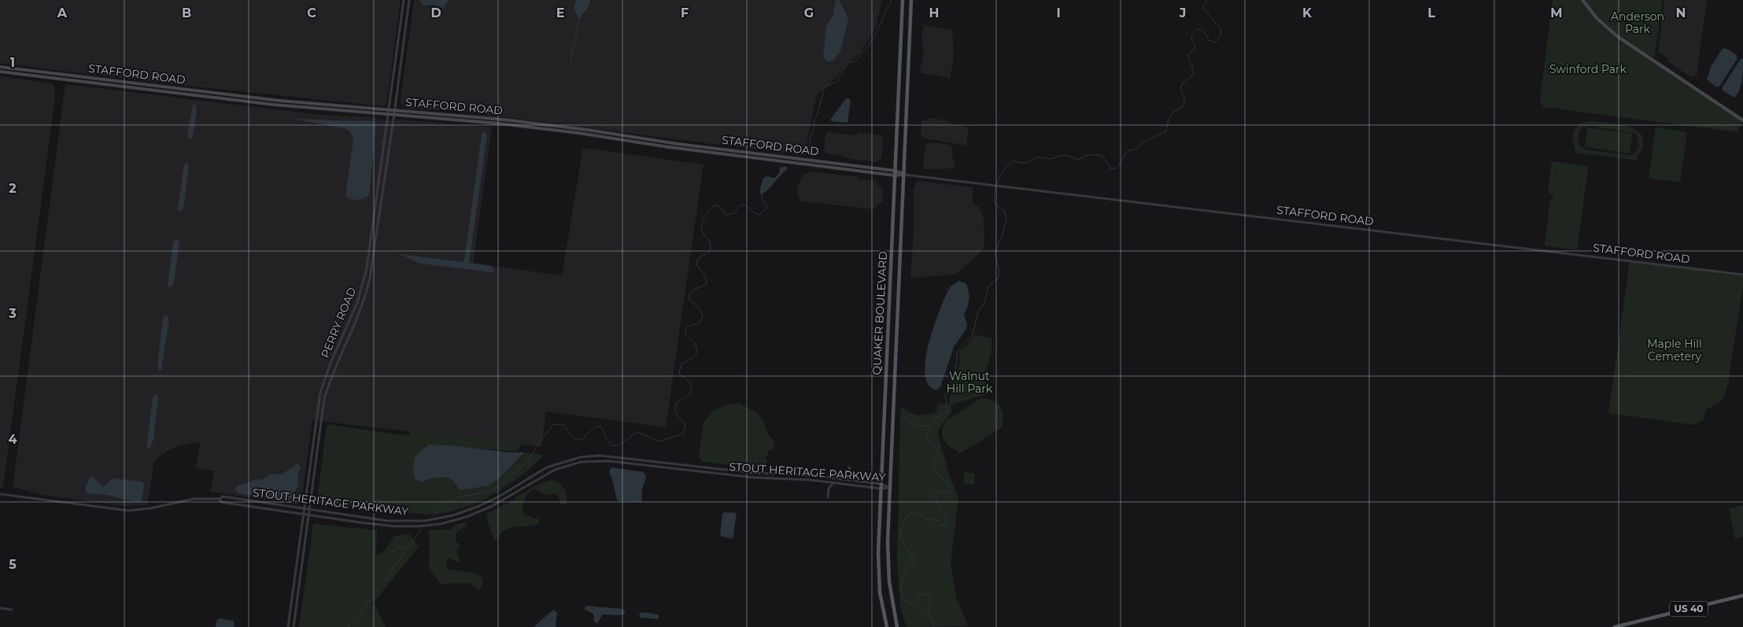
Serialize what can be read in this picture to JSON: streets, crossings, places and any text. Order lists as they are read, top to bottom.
{
  "streets": {
    "main road": ["STAFFORD ROAD", "QUAKER BOULEVARD", "US 40"],
    "street": ["PERRY ROAD", "STOUT HERITAGE PARKWAY"]
  },
  "crossings": [
    ["STAFFORD ROAD", "QUAKER BOULEVARD"],
    ["STAFFORD ROAD", "PERRY ROAD"],
    ["QUAKER BOULEVARD", "STOUT HERITAGE PARKWAY"],
    ["PERRY ROAD", "STOUT HERITAGE PARKWAY"]
  ],
  "parks": [
    "Anderson Park",
    "Swinford Park",
    "Maple Hill Cemetery",
    "Walnut Hill Park"
  ],
  "grid": {
    "columns": [
      "A",
      "B",
      "C",
      "D",
      "E",
      "F",
      "G",
      "H",
      "I",
      "J",
      "K",
      "L",
      "M",
      "N"
    ],
    "rows": [
      "1",
      "2",
      "3",
      "4",
      "5"
    ]
  }
}
